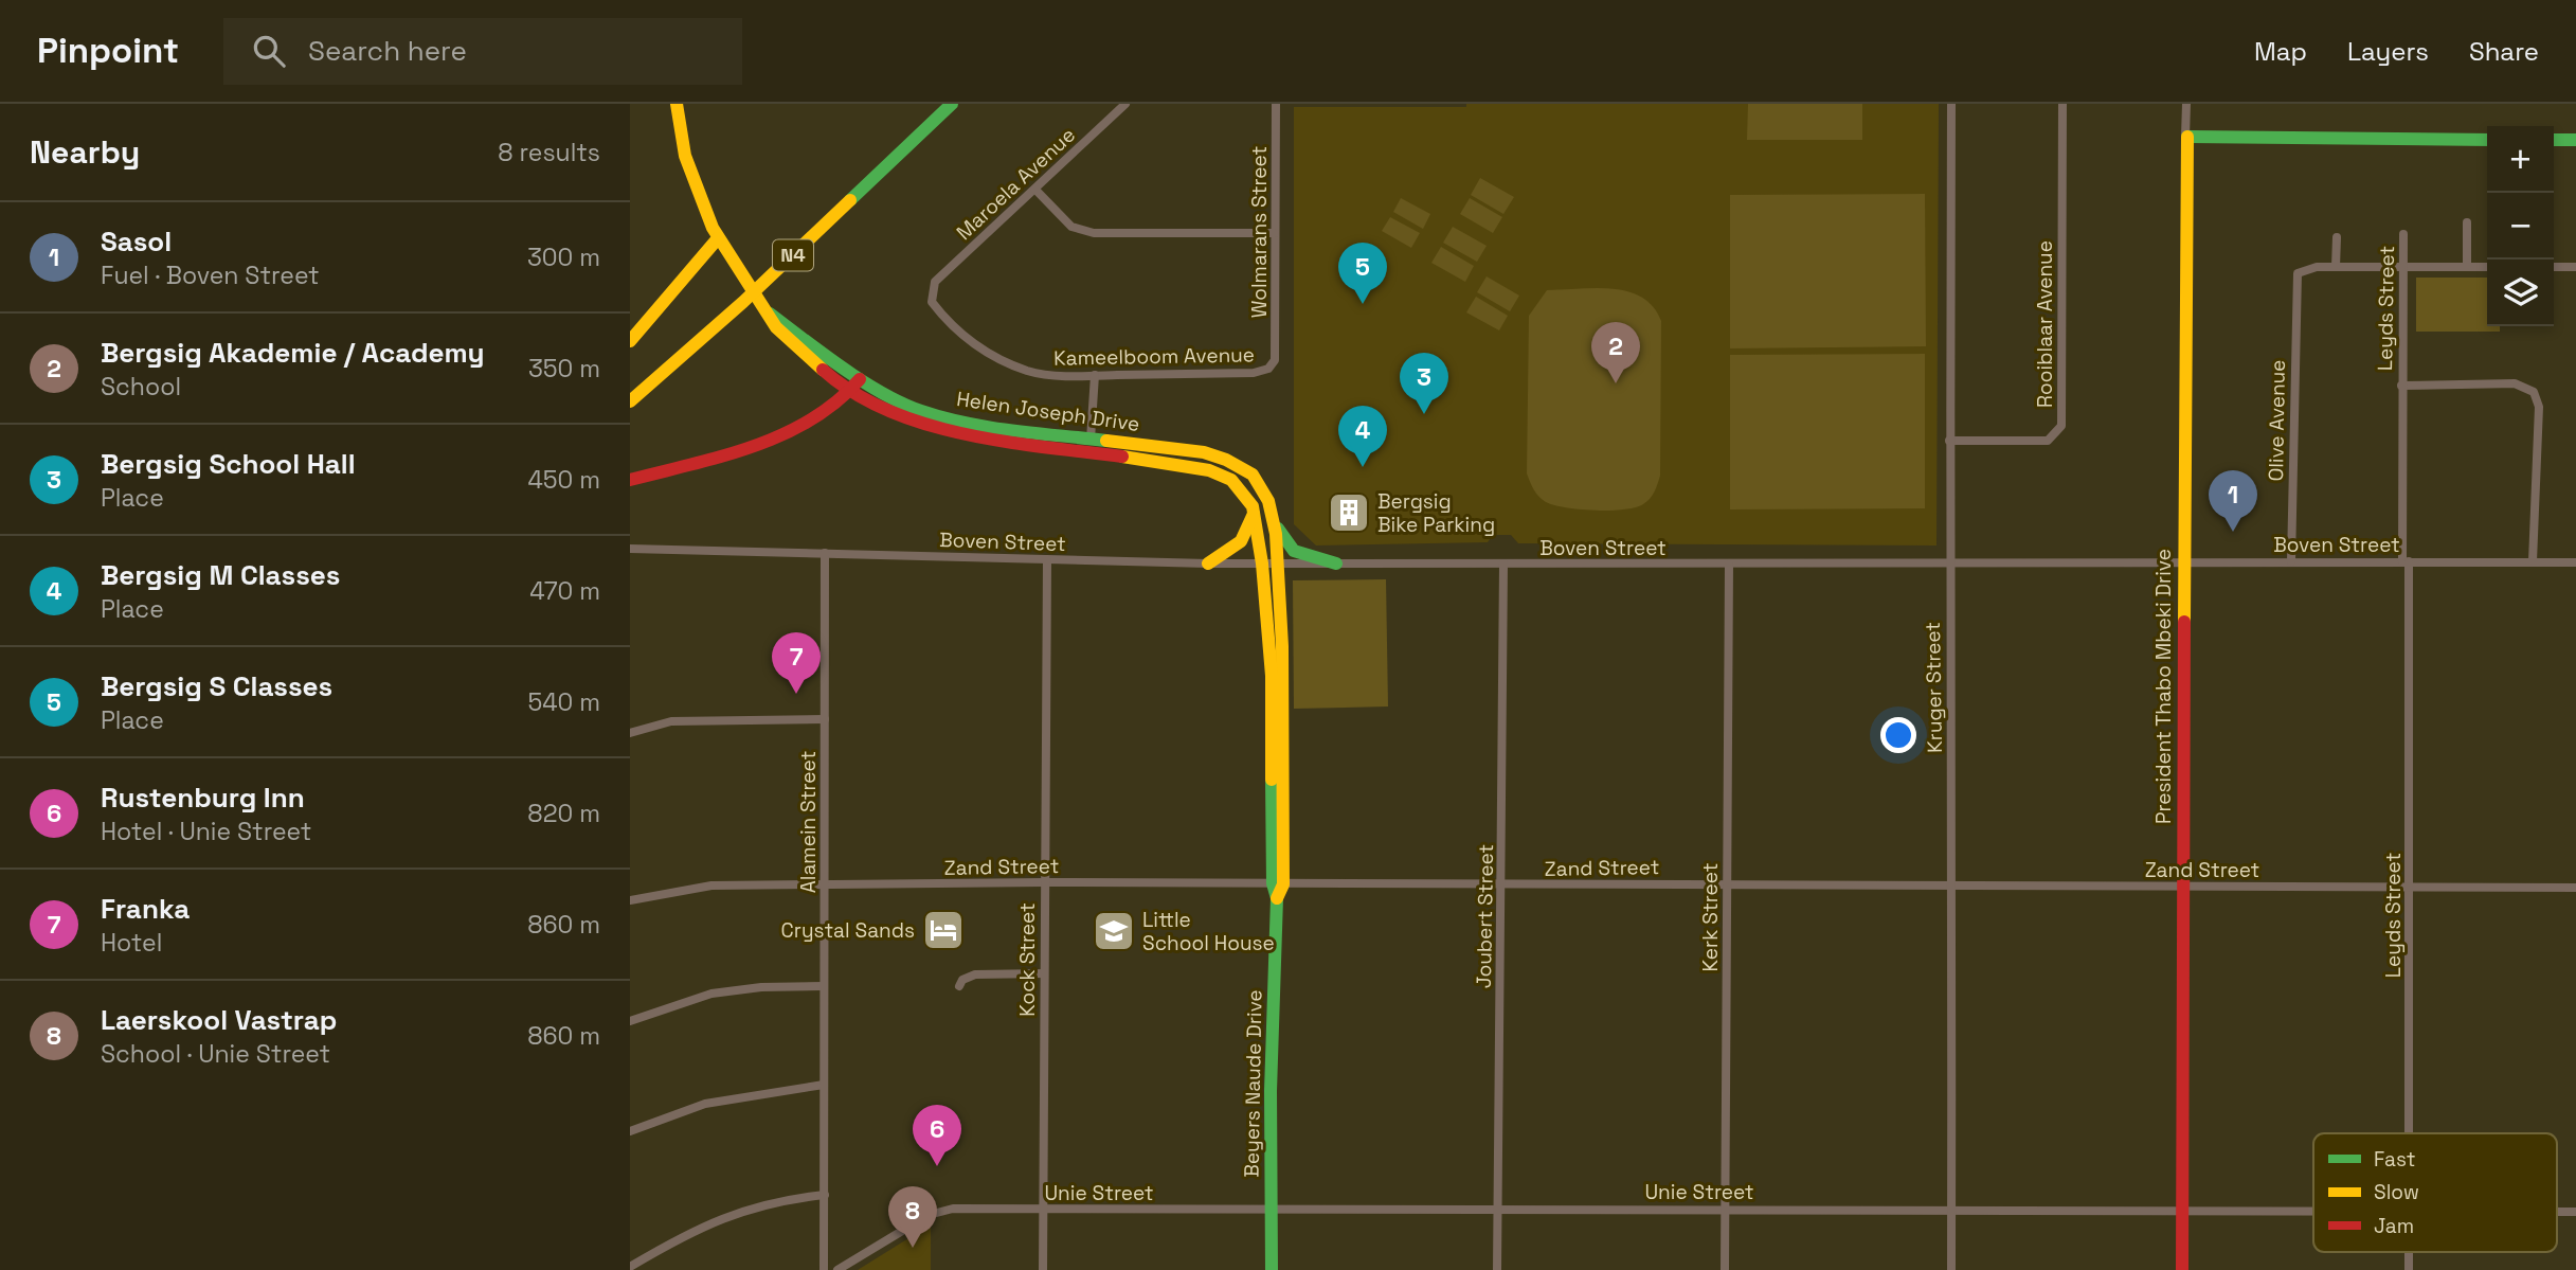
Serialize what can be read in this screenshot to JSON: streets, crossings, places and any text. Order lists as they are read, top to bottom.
{
  "streets": {
    "main road": [
      "N4",
      "Helen Joseph Drive",
      "President Thabo Mbeki Drive",
      "Beyers Naude Drive"
    ],
    "street": [
      "Maroela Avenue",
      "Wolmarans Street",
      "Leyds Street",
      "Rooiblaar Avenue",
      "Kameelboom Avenue",
      "Olive Avenue",
      "Boven Street",
      "Kruger Street",
      "Alamein Street",
      "Zand Street",
      "Joubert Street",
      "Kerk Street",
      "Kock Street",
      "Unie Street"
    ]
  },
  "crossings": [
    ["Maroela Avenue", "Kameelboom Avenue"],
    ["Wolmarans Street", "Kameelboom Avenue"],
    ["Leyds Street", "Boven Street"],
    ["Leyds Street", "Zand Street"],
    ["Rooiblaar Avenue", "Kruger Street"],
    ["Helen Joseph Drive", "Boven Street"],
    ["Helen Joseph Drive", "Beyers Naude Drive"],
    ["Olive Avenue", "Boven Street"],
    ["Boven Street", "President Thabo Mbeki Drive"],
    ["Boven Street", "Kruger Street"],
    ["Boven Street", "Alamein Street"],
    ["Boven Street", "Joubert Street"],
    ["Boven Street", "Kerk Street"],
    ["Boven Street", "Kock Street"],
    ["Boven Street", "Beyers Naude Drive"],
    ["President Thabo Mbeki Drive", "Zand Street"],
    ["President Thabo Mbeki Drive", "Unie Street"],
    ["Kruger Street", "Zand Street"],
    ["Kruger Street", "Unie Street"],
    ["Alamein Street", "Zand Street"],
    ["Zand Street", "Joubert Street"],
    ["Zand Street", "Kerk Street"],
    ["Zand Street", "Kock Street"],
    ["Zand Street", "Beyers Naude Drive"],
    ["Joubert Street", "Unie Street"],
    ["Kerk Street", "Unie Street"],
    ["Kock Street", "Unie Street"],
    ["Beyers Naude Drive", "Unie Street"]
  ],
  "places": {
    "building": ["Bergsig Bike Parking"],
    "hotel": ["Crystal Sands"],
    "school or university": ["Little School House"]
  },
  "legend": ["Fast", "Slow", "Jam"],
  "page": {
    "header": "Pinpoint",
    "search": "Search here",
    "nav": ["Map", "Layers", "Share"],
    "heading": ["Nearby", "8 results"],
    "map_buttons": ["+", "−"],
    "list": [
      {
        "mark": "1",
        "name": "Sasol",
        "note": "Fuel · Boven Street",
        "value": "300 m"
      },
      {
        "mark": "2",
        "name": "Bergsig Akademie / Academy",
        "note": "School",
        "value": "350 m"
      },
      {
        "mark": "3",
        "name": "Bergsig School Hall",
        "note": "Place",
        "value": "450 m"
      },
      {
        "mark": "4",
        "name": "Bergsig M Classes",
        "note": "Place",
        "value": "470 m"
      },
      {
        "mark": "5",
        "name": "Bergsig S Classes",
        "note": "Place",
        "value": "540 m"
      },
      {
        "mark": "6",
        "name": "Rustenburg Inn",
        "note": "Hotel · Unie Street",
        "value": "820 m"
      },
      {
        "mark": "7",
        "name": "Franka",
        "note": "Hotel",
        "value": "860 m"
      },
      {
        "mark": "8",
        "name": "Laerskool Vastrap",
        "note": "School · Unie Street",
        "value": "860 m"
      }
    ],
    "pins": [
      "5",
      "2",
      "3",
      "4",
      "1",
      "7",
      "6",
      "8"
    ]
  }
}
